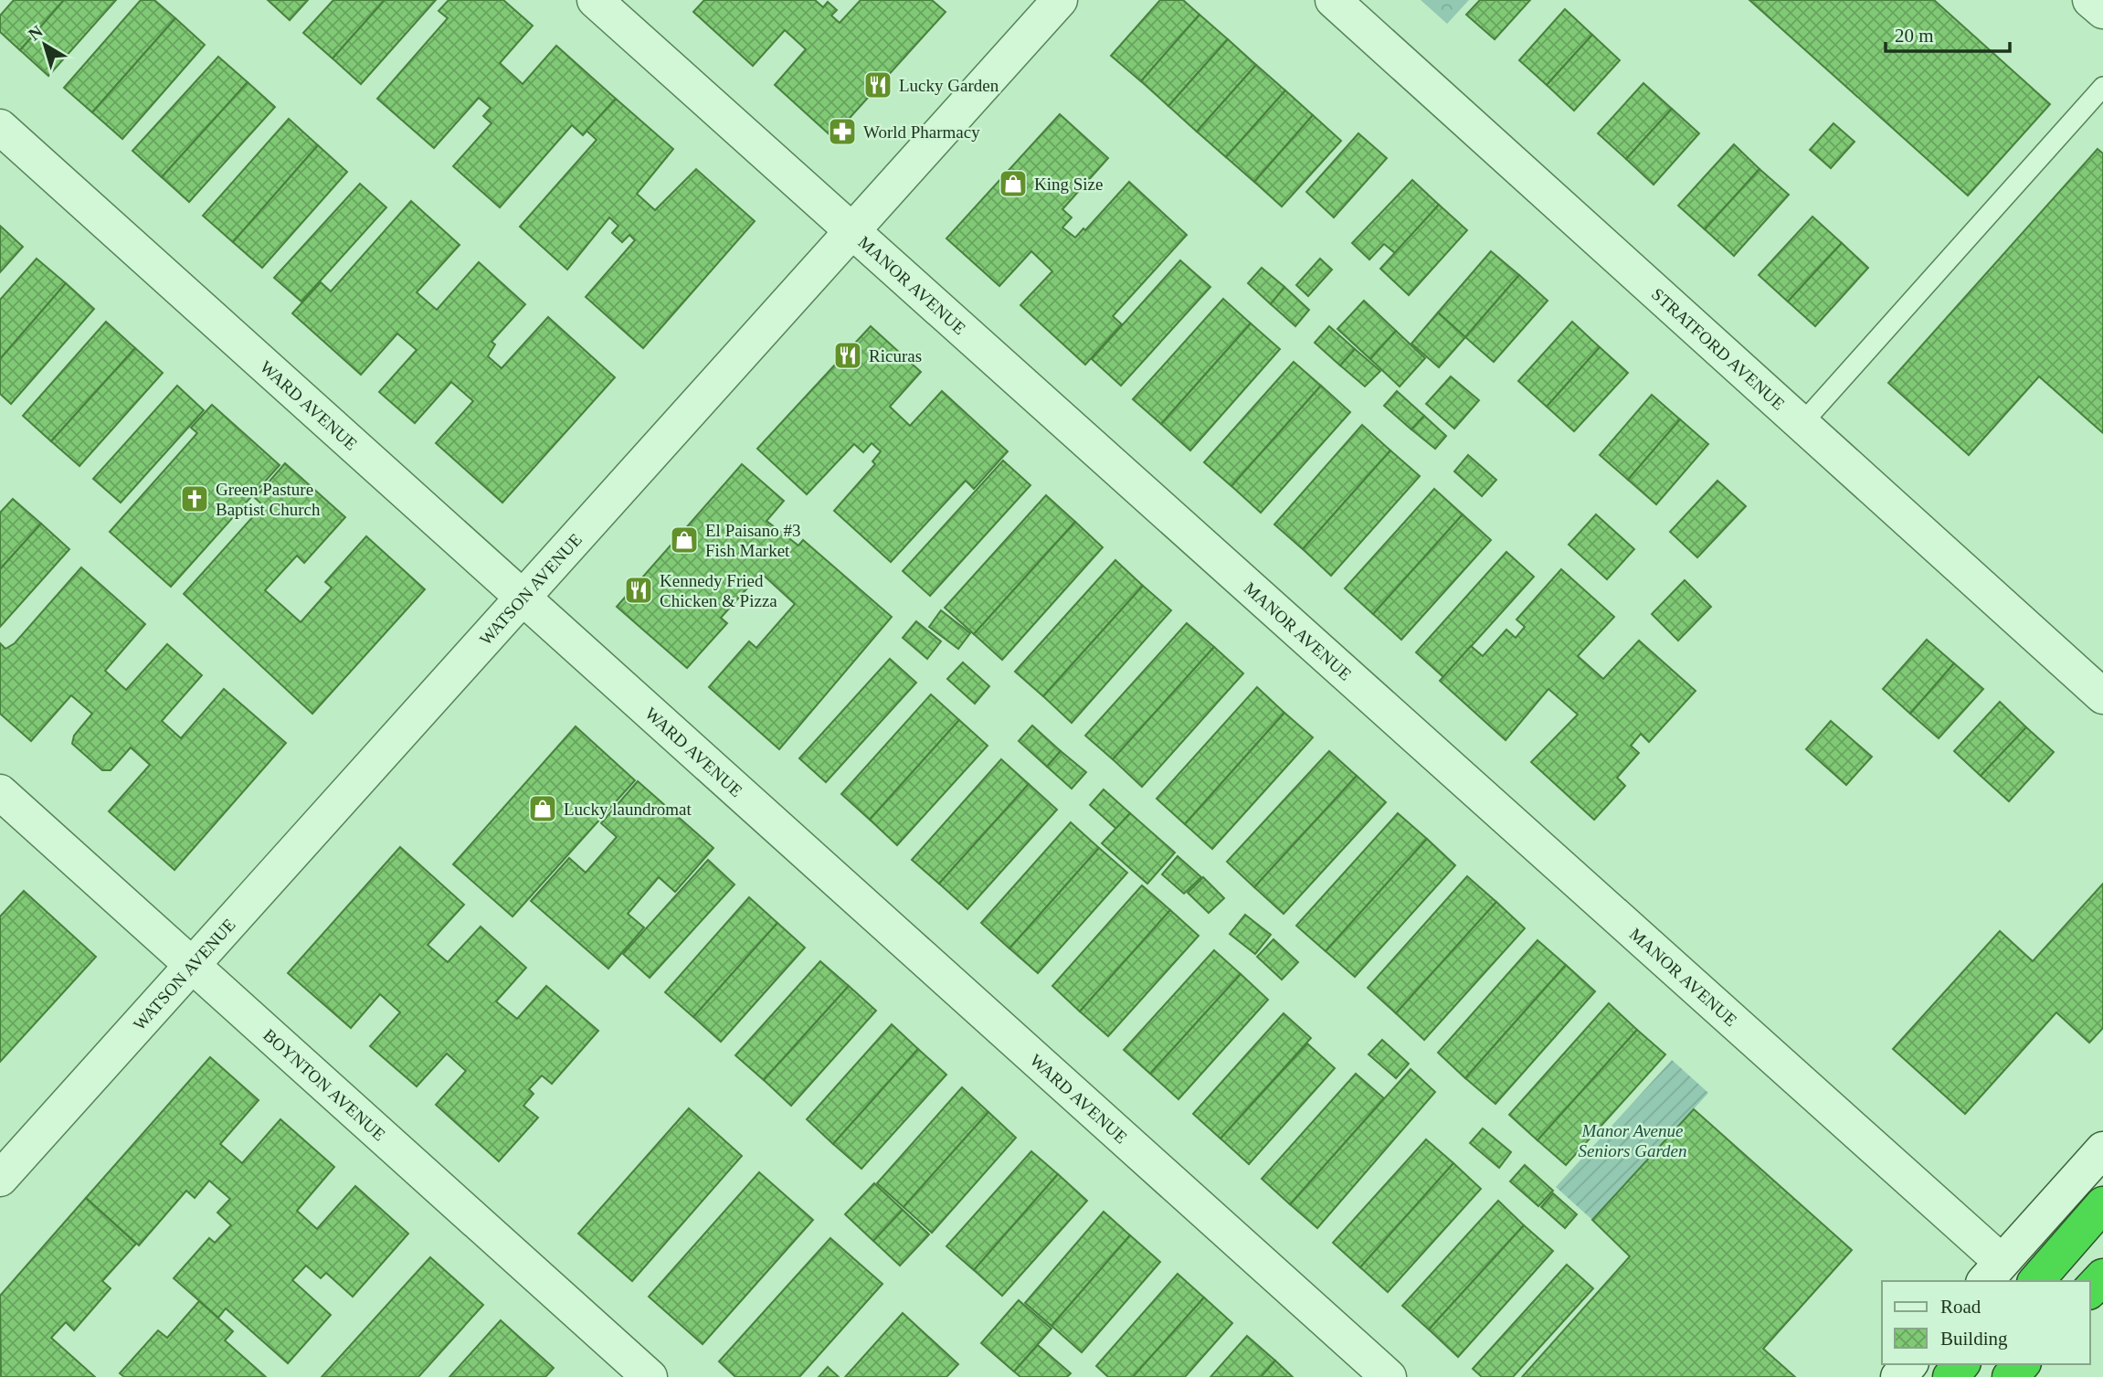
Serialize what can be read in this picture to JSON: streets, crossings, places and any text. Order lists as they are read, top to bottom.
{
  "streets": {
    "street": [
      "MANOR AVENUE",
      "STRATFORD AVENUE",
      "WARD AVENUE",
      "WATSON AVENUE",
      "BOYNTON AVENUE"
    ]
  },
  "crossings": [
    ["MANOR AVENUE", "WATSON AVENUE"],
    ["WARD AVENUE", "WATSON AVENUE"],
    ["WATSON AVENUE", "BOYNTON AVENUE"]
  ],
  "parks": ["Manor Avenue Seniors Garden"],
  "places": {
    "restaurant": ["Lucky Garden", "Ricuras", "Kennedy Fried Chicken & Pizza"],
    "pharmacy": ["World Pharmacy"],
    "shop": ["King Size", "El Paisano #3 Fish Market", "Lucky laundromat"],
    "church": ["Green Pasture Baptist Church"]
  },
  "legend": ["Road", "Building"],
  "scale_bar": "20 m",
  "north": "top left"
}
